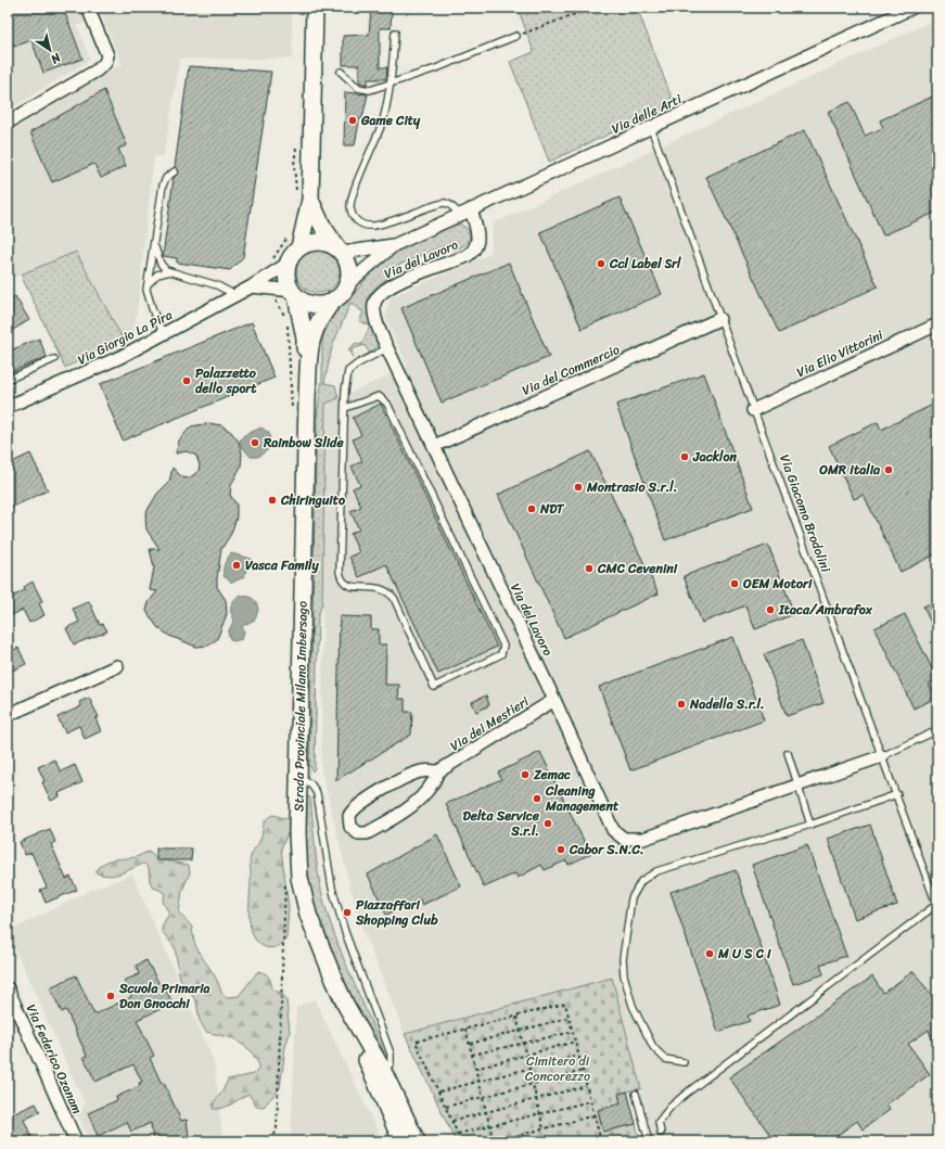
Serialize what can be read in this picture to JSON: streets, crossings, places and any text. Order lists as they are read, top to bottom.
{
  "streets": {
    "main road": ["Strada Provinciale Milano Imbersago"],
    "street": [
      "Via delle Arti",
      "Via del Lavoro",
      "Via Giorgio La Pira",
      "Via Elio Vittorini",
      "Via del Commercio",
      "Via dei Mestieri",
      "Via Federico Ozanam"
    ],
    "lane": ["Via Giacomo Brodolini"]
  },
  "crossings": [
    ["Via delle Arti", "Via del Lavoro"],
    ["Via delle Arti", "Via Giorgio La Pira"],
    ["Via delle Arti", "Via Giacomo Brodolini"],
    ["Via delle Arti", "Strada Provinciale Milano Imbersago"],
    ["Via del Lavoro", "Via del Commercio"],
    ["Via del Lavoro", "Via Giacomo Brodolini"],
    ["Via del Lavoro", "Via dei Mestieri"],
    ["Via Giorgio La Pira", "Strada Provinciale Milano Imbersago"],
    ["Via Elio Vittorini", "Via Giacomo Brodolini"],
    ["Via del Commercio", "Via Giacomo Brodolini"]
  ],
  "parks": ["Cimitero di Concorezzo"],
  "places": [
    "Game City",
    "Ccl Label Srl",
    "Palazzetto dello sport",
    "Rainbow Slide",
    "Jacklon",
    "OMR Italia",
    "Montrasio S.r.l.",
    "Chiringuito",
    "NDT",
    "Vasca Family",
    "CMC Cevenini",
    "OEM Motori",
    "Itaca/Ambrafox",
    "Nadella S.r.l.",
    "Zemac",
    "Cleaning Management",
    "Delta Service S.r.l.",
    "Cabor S.N.C.",
    "Piazzaffari Shopping Club",
    "M U S C I",
    "Scuola Primaria Don Gnocchi"
  ],
  "north": "bottom right"
}
